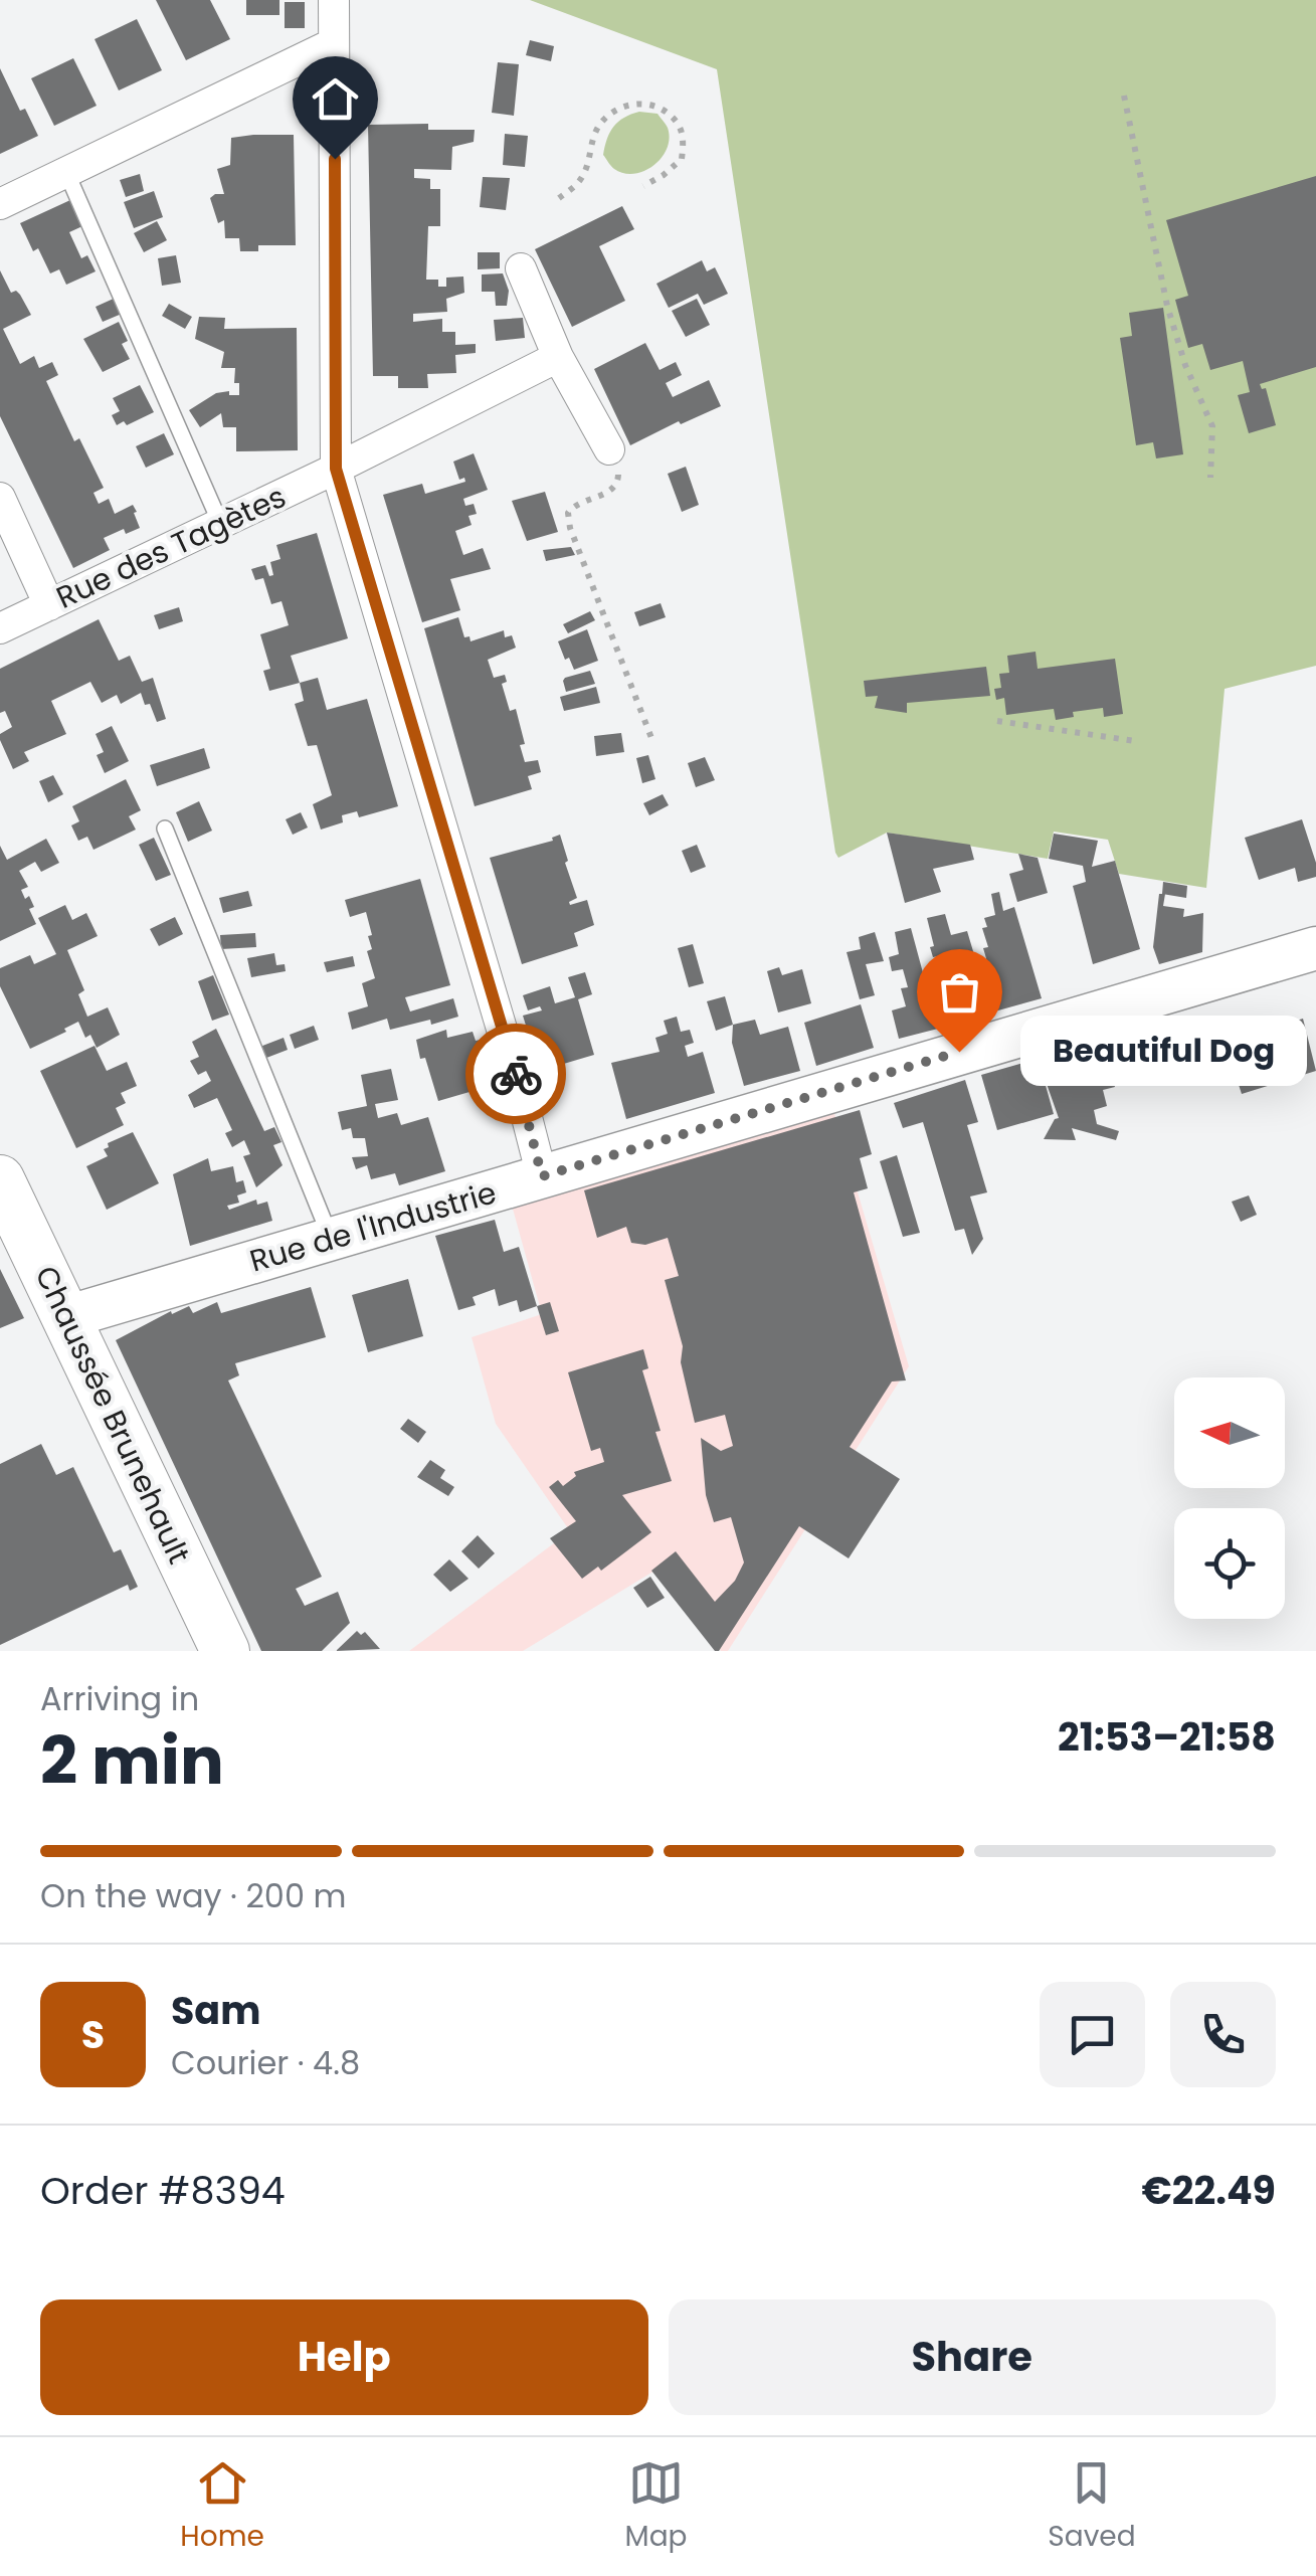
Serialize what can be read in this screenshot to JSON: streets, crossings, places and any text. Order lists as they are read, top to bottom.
{
  "streets": {
    "main road": ["Chaussée Brunehault"],
    "street": ["Rue des Tagètes", "Rue de l'Industrie"]
  },
  "crossings": [
    ["Rue de l'Industrie", "Chaussée Brunehault"]
  ],
  "places": ["Beautiful Dog"],
  "north": "left",
  "page": {
    "bubble": "Beautiful Dog",
    "heading": ["2 min", "Arriving in", "21:53–21:58"],
    "panel": [
      "Sam",
      "Courier · 4.8",
      "Order #8394",
      "€22.49"
    ],
    "bar": "On the way · 200 m",
    "round": "S",
    "buttons": ["Help", "Share"],
    "tabs": ["Home", "Map", "Saved"]
  }
}
